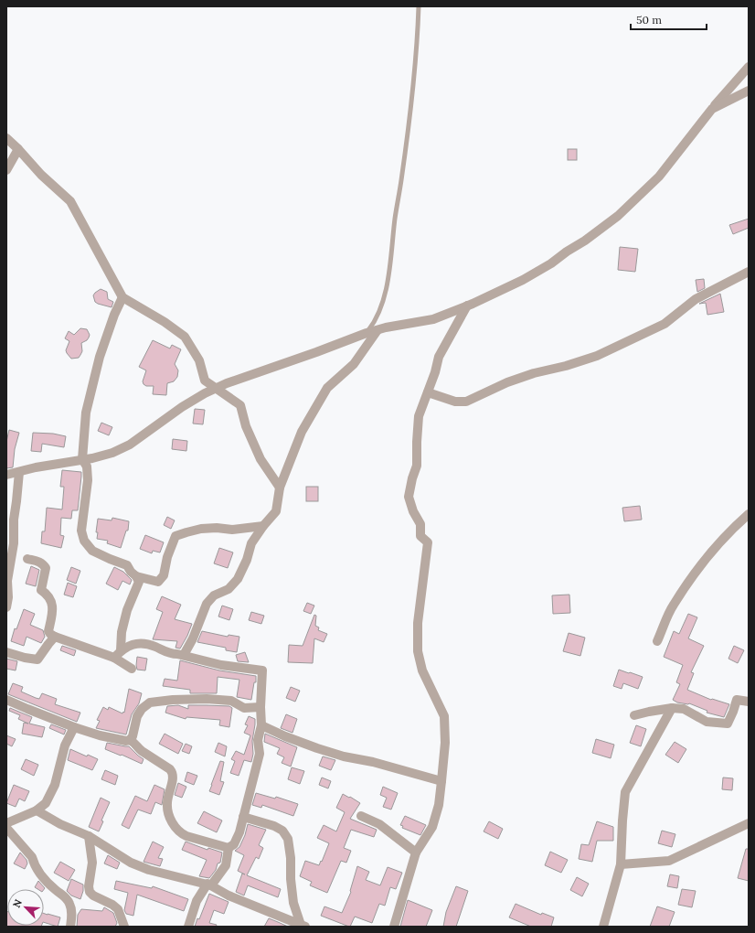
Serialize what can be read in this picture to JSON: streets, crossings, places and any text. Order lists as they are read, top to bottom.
{
  "scale_bar": "50 m",
  "north": "top left"
}
